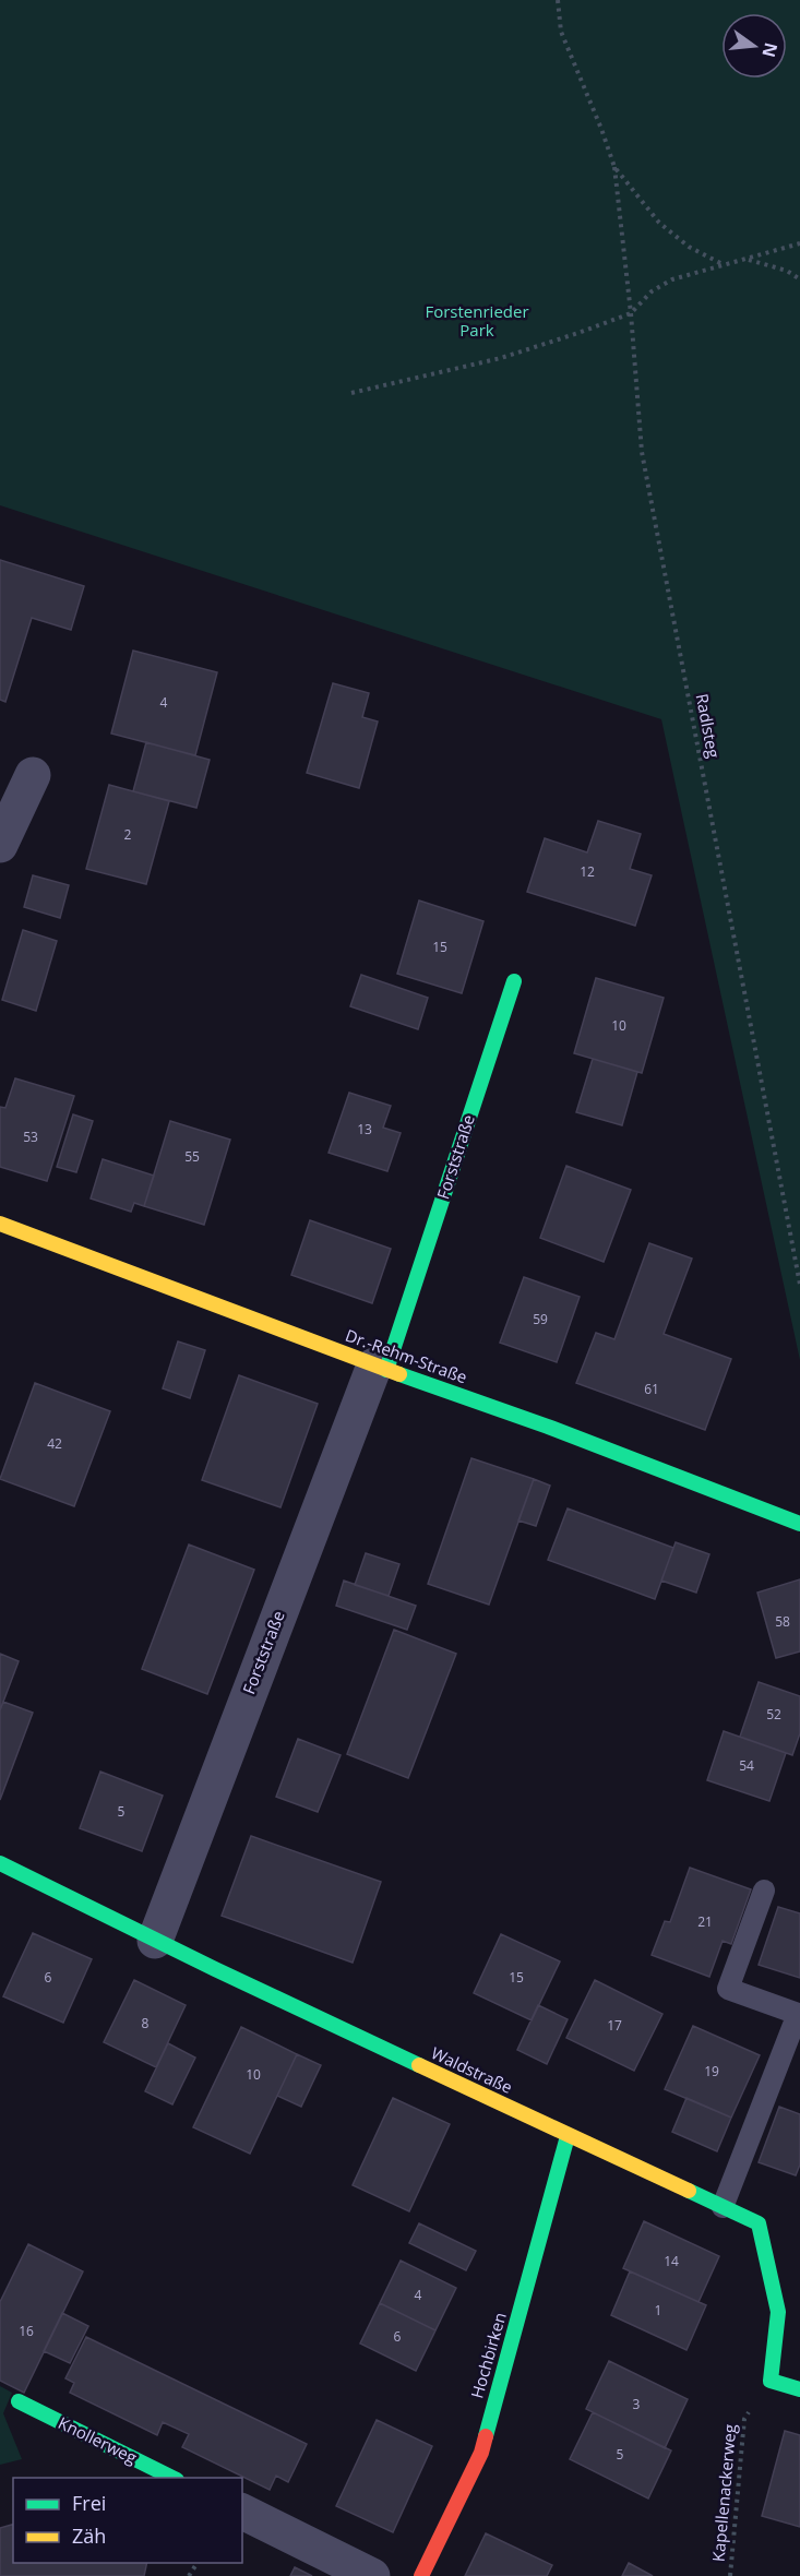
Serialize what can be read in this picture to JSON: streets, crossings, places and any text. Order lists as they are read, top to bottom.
{
  "streets": {
    "street": [
      "Forststraße",
      "Dr.-Rehm-Straße",
      "Waldstraße",
      "Hochbirken",
      "Knollerweg"
    ],
    "path": ["Radlsteg", "Kapellenackerweg"]
  },
  "crossings": [
    ["Forststraße", "Dr.-Rehm-Straße"],
    ["Forststraße", "Waldstraße"],
    ["Waldstraße", "Hochbirken"],
    ["Waldstraße", "Kapellenackerweg"]
  ],
  "parks": ["Forstenrieder Park"],
  "house_numbers": [
    "4",
    "2",
    "12",
    "15",
    "10",
    "13",
    "53",
    "55",
    "59",
    "61",
    "42",
    "58",
    "52",
    "54",
    "5",
    "21",
    "6",
    "15",
    "8",
    "17",
    "19",
    "10",
    "14",
    "4",
    "1",
    "16",
    "6",
    "3",
    "5"
  ],
  "legend": ["Frei", "Zäh"],
  "north": "right"
}
